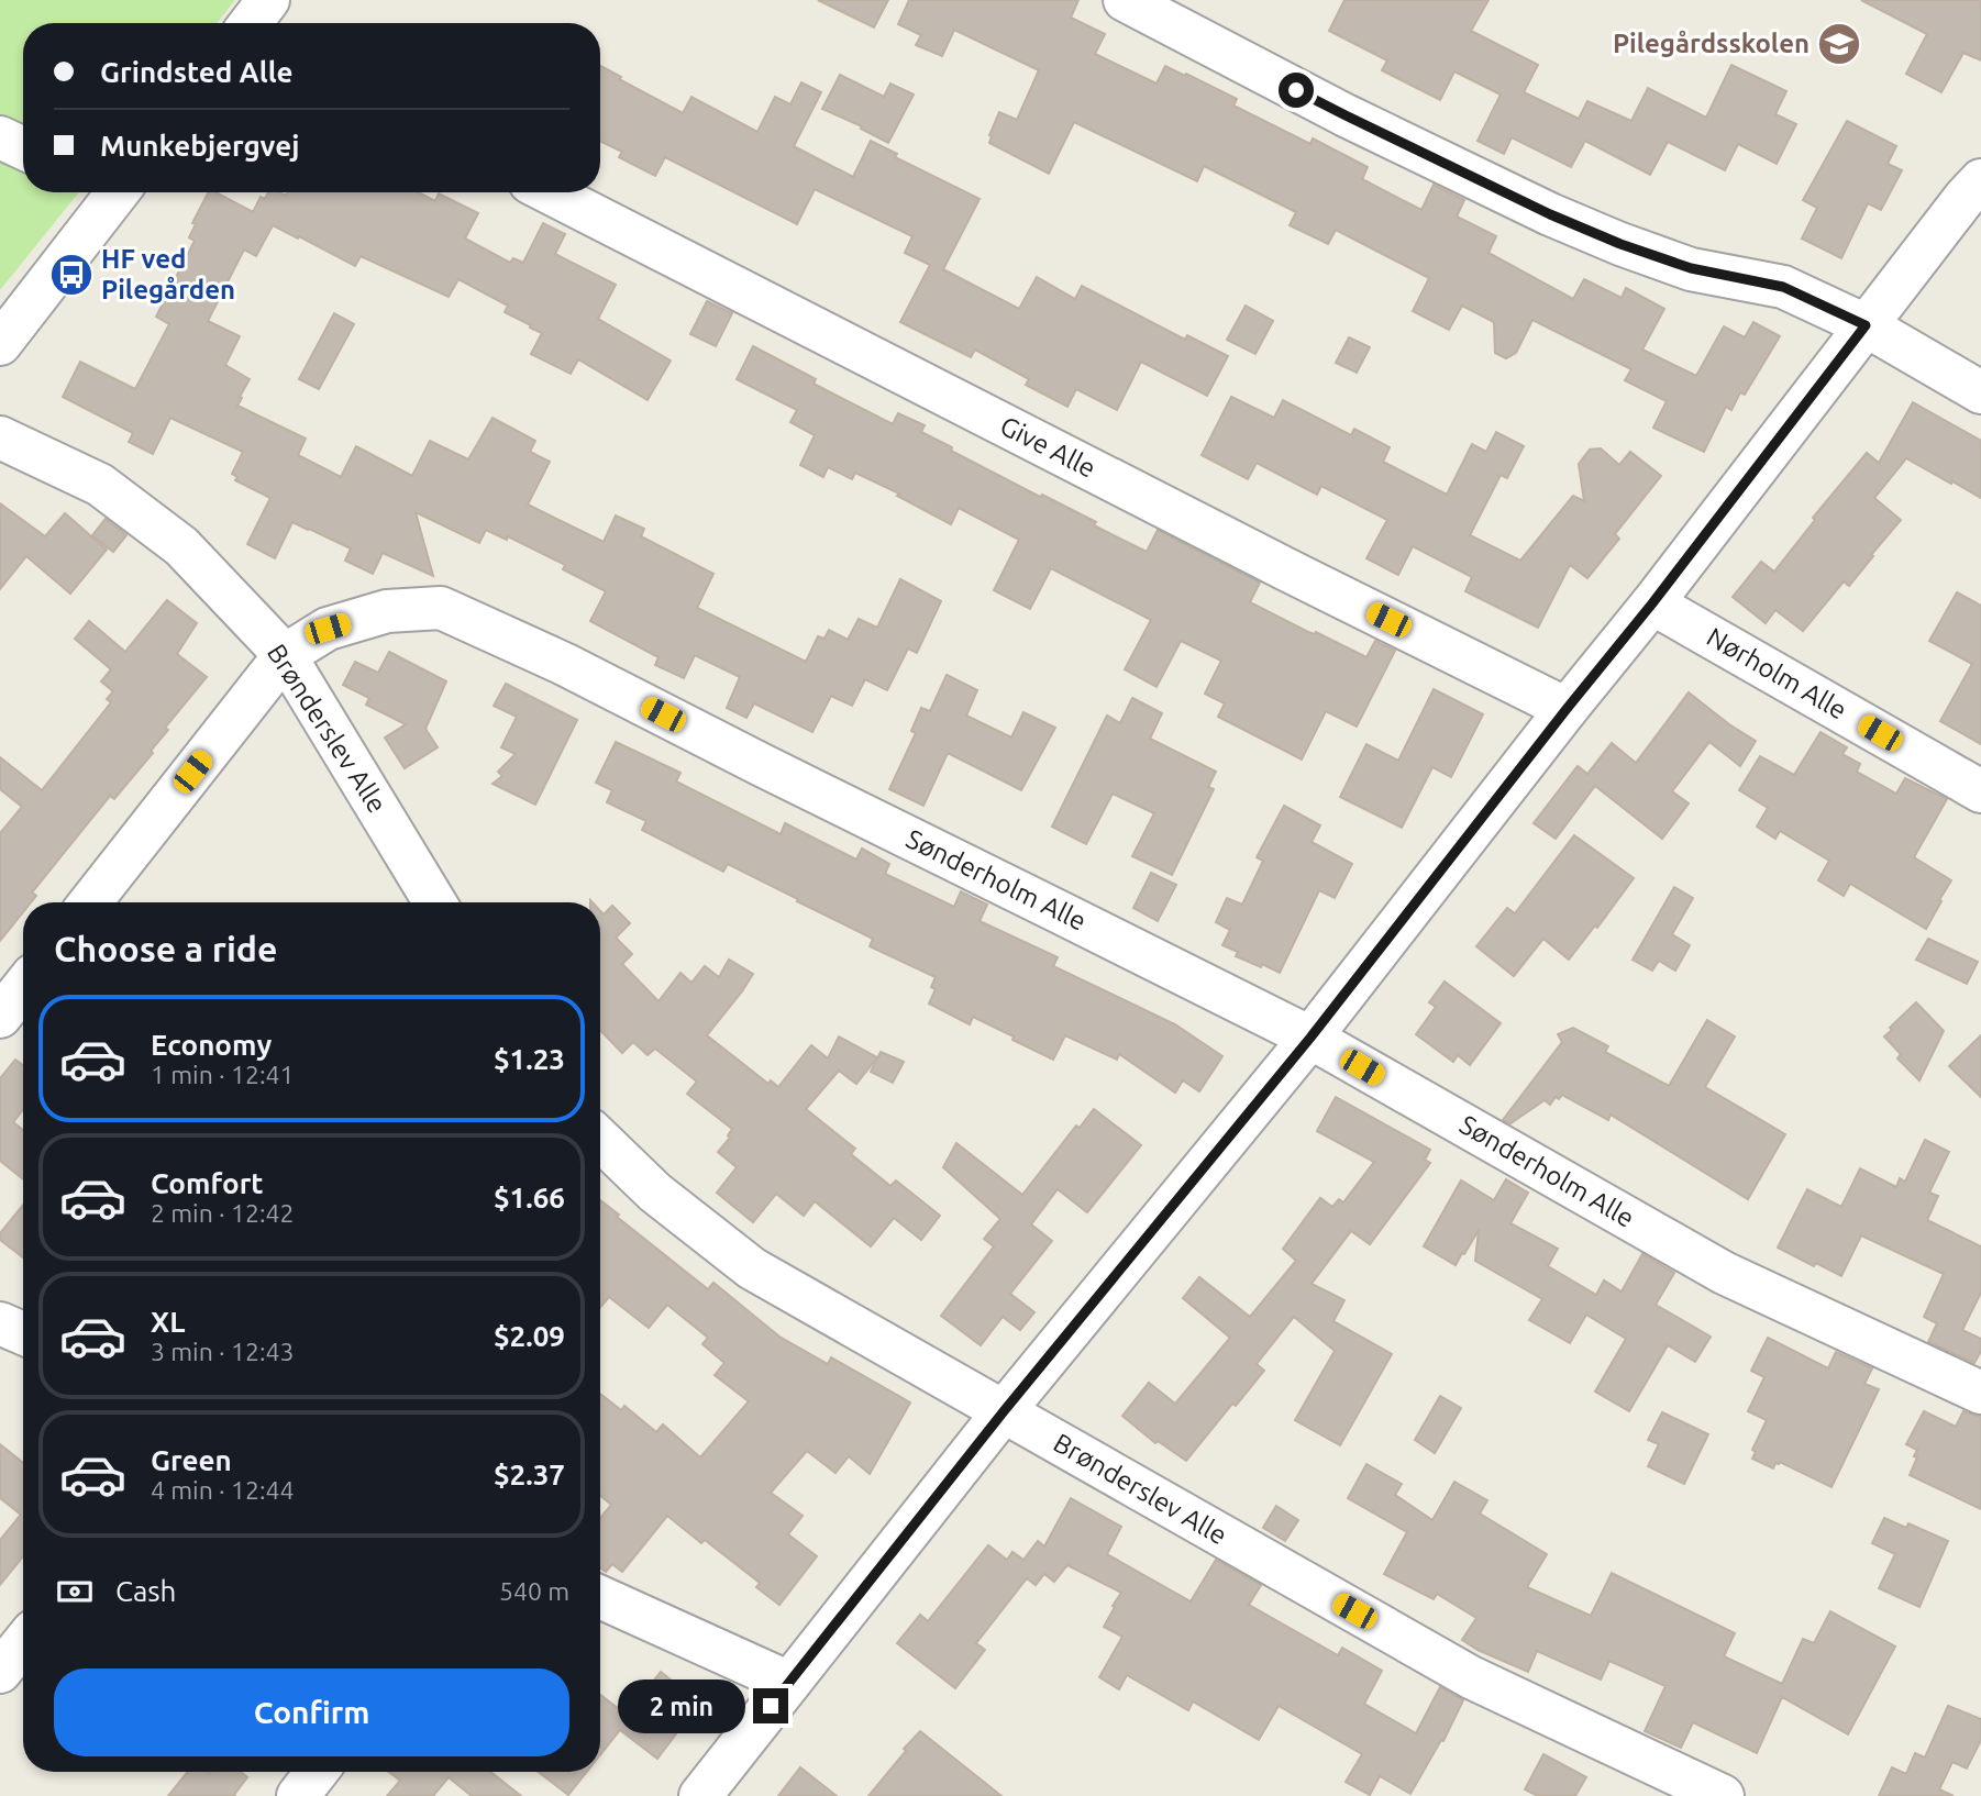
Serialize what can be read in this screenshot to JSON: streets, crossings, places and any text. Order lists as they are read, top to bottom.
{
  "streets": {
    "street": [
      "Give Alle",
      "Nørholm Alle",
      "Brønderslev Alle",
      "Sønderholm Alle"
    ]
  },
  "crossings": [
    ["Brønderslev Alle", "Sønderholm Alle"]
  ],
  "places": {
    "school or university": ["Pilegårdsskolen"],
    "bus stop": ["HF ved Pilegården"]
  },
  "page": {
    "banner": ["Grindsted Alle", "Munkebjergvej"],
    "heading": "Choose a ride",
    "list": [
      {
        "name": "Economy",
        "note": "1 min · 12:41",
        "value": "$1.23"
      },
      {
        "name": "Comfort",
        "note": "2 min · 12:42",
        "value": "$1.66"
      },
      {
        "name": "XL",
        "note": "3 min · 12:43",
        "value": "$2.09"
      },
      {
        "name": "Green",
        "note": "4 min · 12:44",
        "value": "$2.37"
      }
    ],
    "pay": ["Cash", "540 m"],
    "buttons": "Confirm",
    "bubble": "2 min"
  }
}
